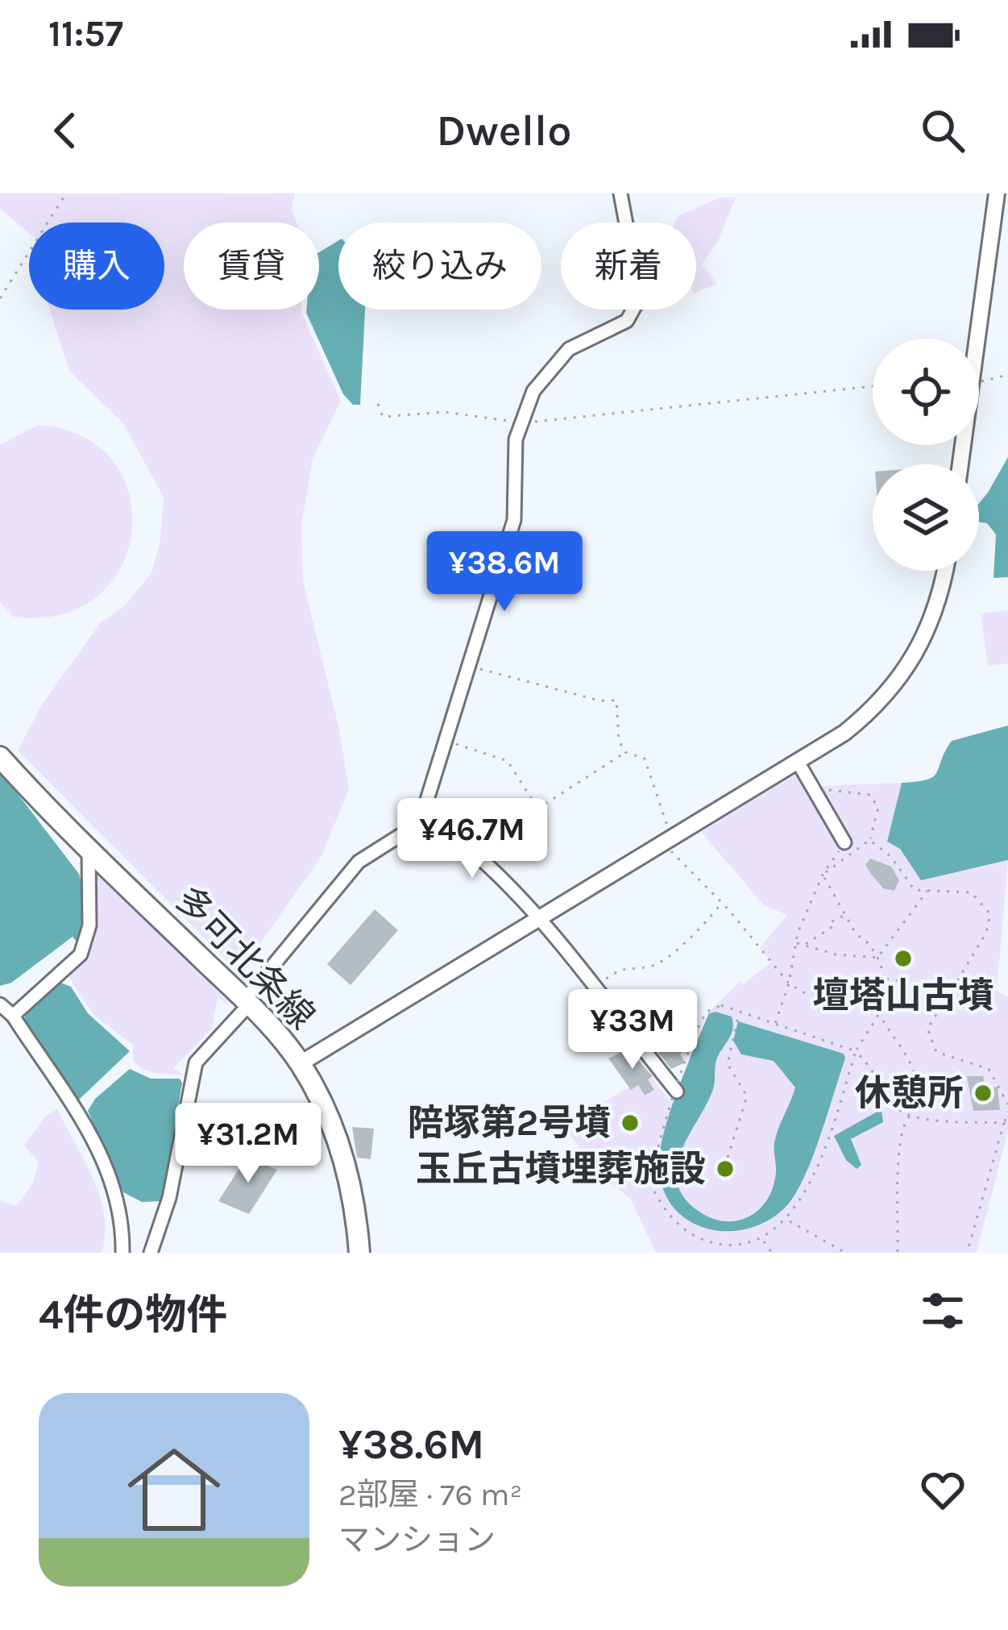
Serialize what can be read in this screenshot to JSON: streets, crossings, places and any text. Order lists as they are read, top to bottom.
{
  "streets": {
    "main road": ["多可北条線"]
  },
  "places": [
    "壇塔山古墳",
    "休憩所",
    "陪塚第2号墳",
    "玉丘古墳埋葬施設"
  ],
  "page": {
    "status": "11:57",
    "header": "Dwello",
    "chip": [
      "購入",
      "賃貸",
      "絞り込み",
      "新着"
    ],
    "price": [
      "¥38.6M",
      "¥46.7M",
      "¥33M",
      "¥31.2M"
    ],
    "heading": "4件の物件",
    "list": [
      {
        "name": "¥38.6M",
        "note": "2部屋 · 76 m² · マンション"
      }
    ]
  }
}
